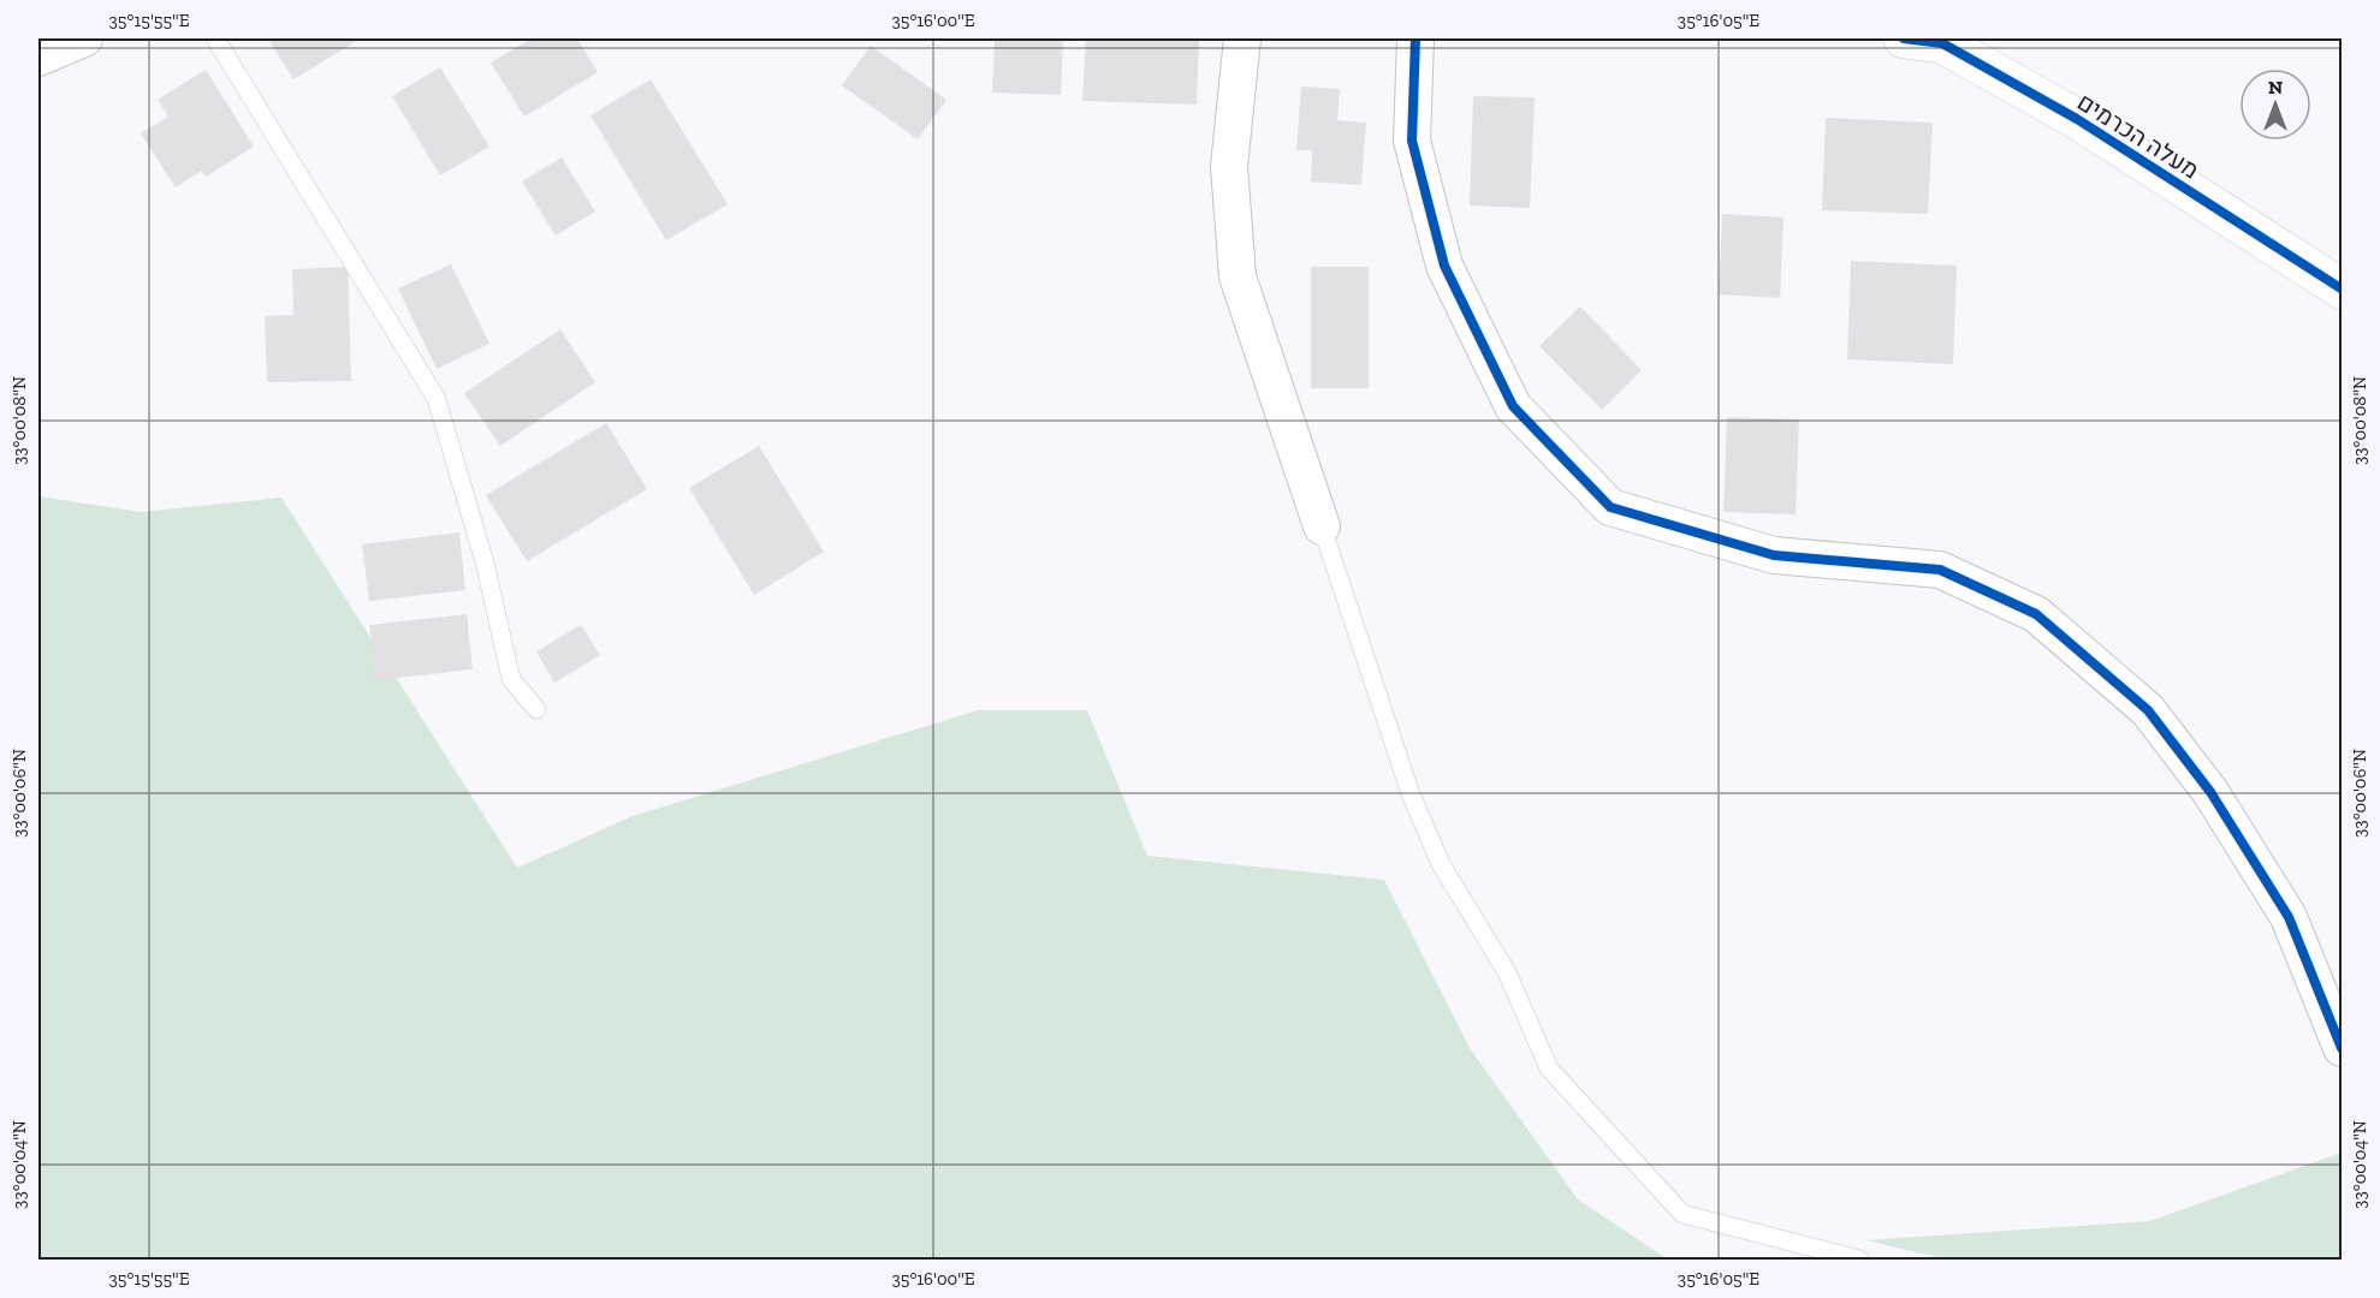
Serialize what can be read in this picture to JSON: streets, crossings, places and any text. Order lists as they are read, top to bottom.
{
  "streets": {
    "street": ["מעלה הכרמים"]
  },
  "north": "top",
  "coordinates": [
    "35°15'55\"E",
    "35°16'00\"E",
    "35°16'05\"E",
    "33°00'08\"N",
    "33°00'06\"N",
    "33°00'04\"N"
  ]
}
